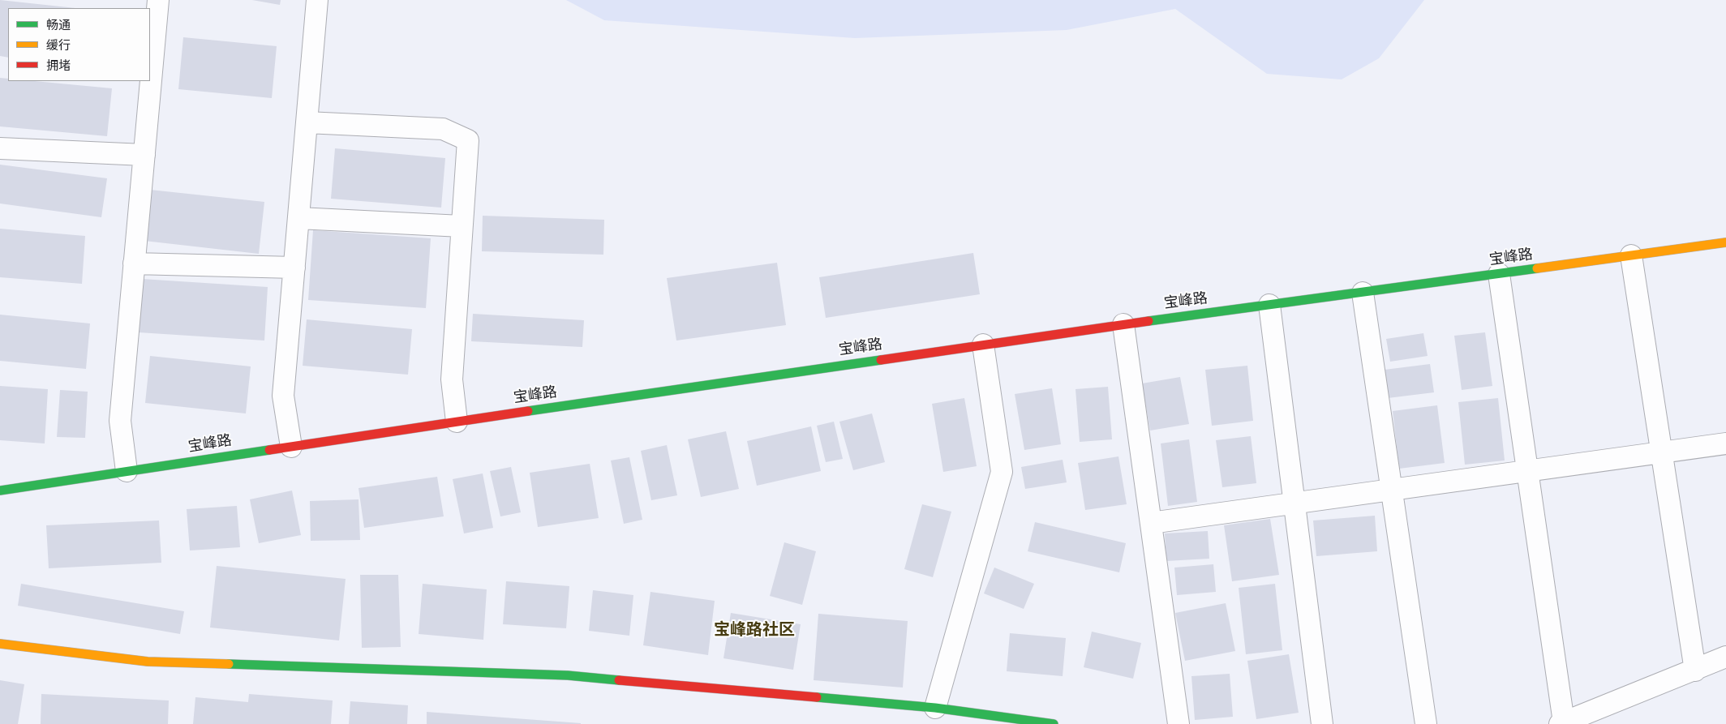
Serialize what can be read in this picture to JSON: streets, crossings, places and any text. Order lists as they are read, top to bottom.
{
  "streets": {
    "street": ["宝峰路"]
  },
  "districts": ["宝峰路社区"],
  "legend": ["畅通", "缓行", "拥堵"]
}
